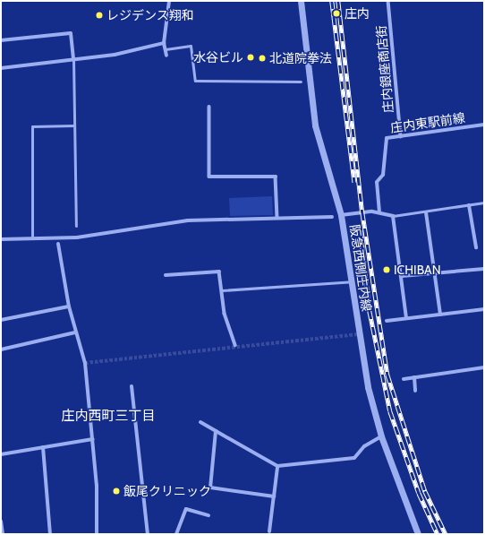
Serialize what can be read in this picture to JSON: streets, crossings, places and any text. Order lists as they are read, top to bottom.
{
  "streets": {
    "street": ["庄内銀座商店街", "庄内東駅前線", "阪急西側庄内線"]
  },
  "crossings": [
    ["庄内銀座商店街", "庄内東駅前線"]
  ],
  "districts": ["庄内西町三丁目"],
  "places": [
    "庄内",
    "レジデンス翔和",
    "水谷ビル",
    "北道院拳法",
    "ICHIBAN",
    "飯尾クリニック"
  ]
}
